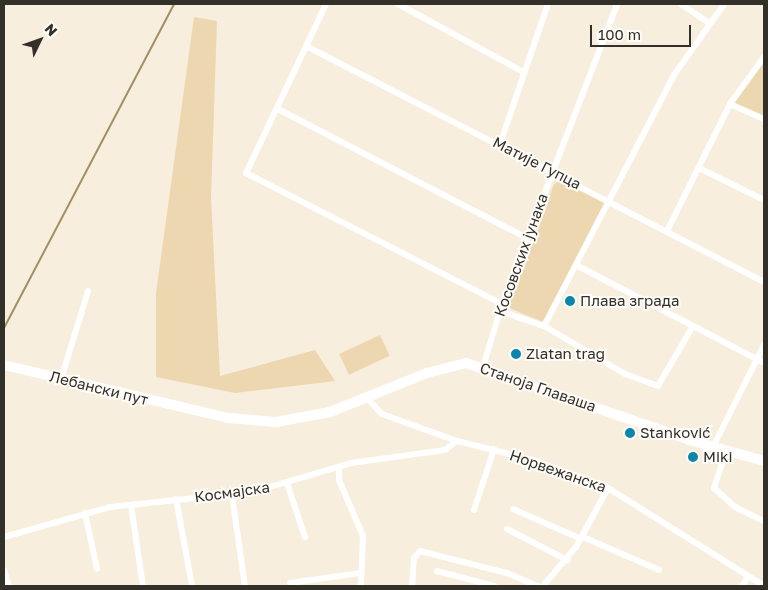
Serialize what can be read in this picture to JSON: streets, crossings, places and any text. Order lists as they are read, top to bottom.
{
  "streets": {
    "main road": ["Станоја Главаша", "Лебански пут"],
    "street": [
      "Матије Гупца",
      "Косовских јунака",
      "Норвежанска",
      "Космајска"
    ]
  },
  "crossings": [
    ["Матије Гупца", "Косовских јунака"],
    ["Косовских јунака", "Станоја Главаша"],
    ["Станоја Главаша", "Лебански пут"],
    ["Станоја Главаша", "Норвежанска"],
    ["Норвежанска", "Космајска"]
  ],
  "places": [
    "Плава зграда",
    "Zlatan trag",
    "Stanković",
    "Miki"
  ],
  "scale_bar": "100 m",
  "north": "top right"
}
